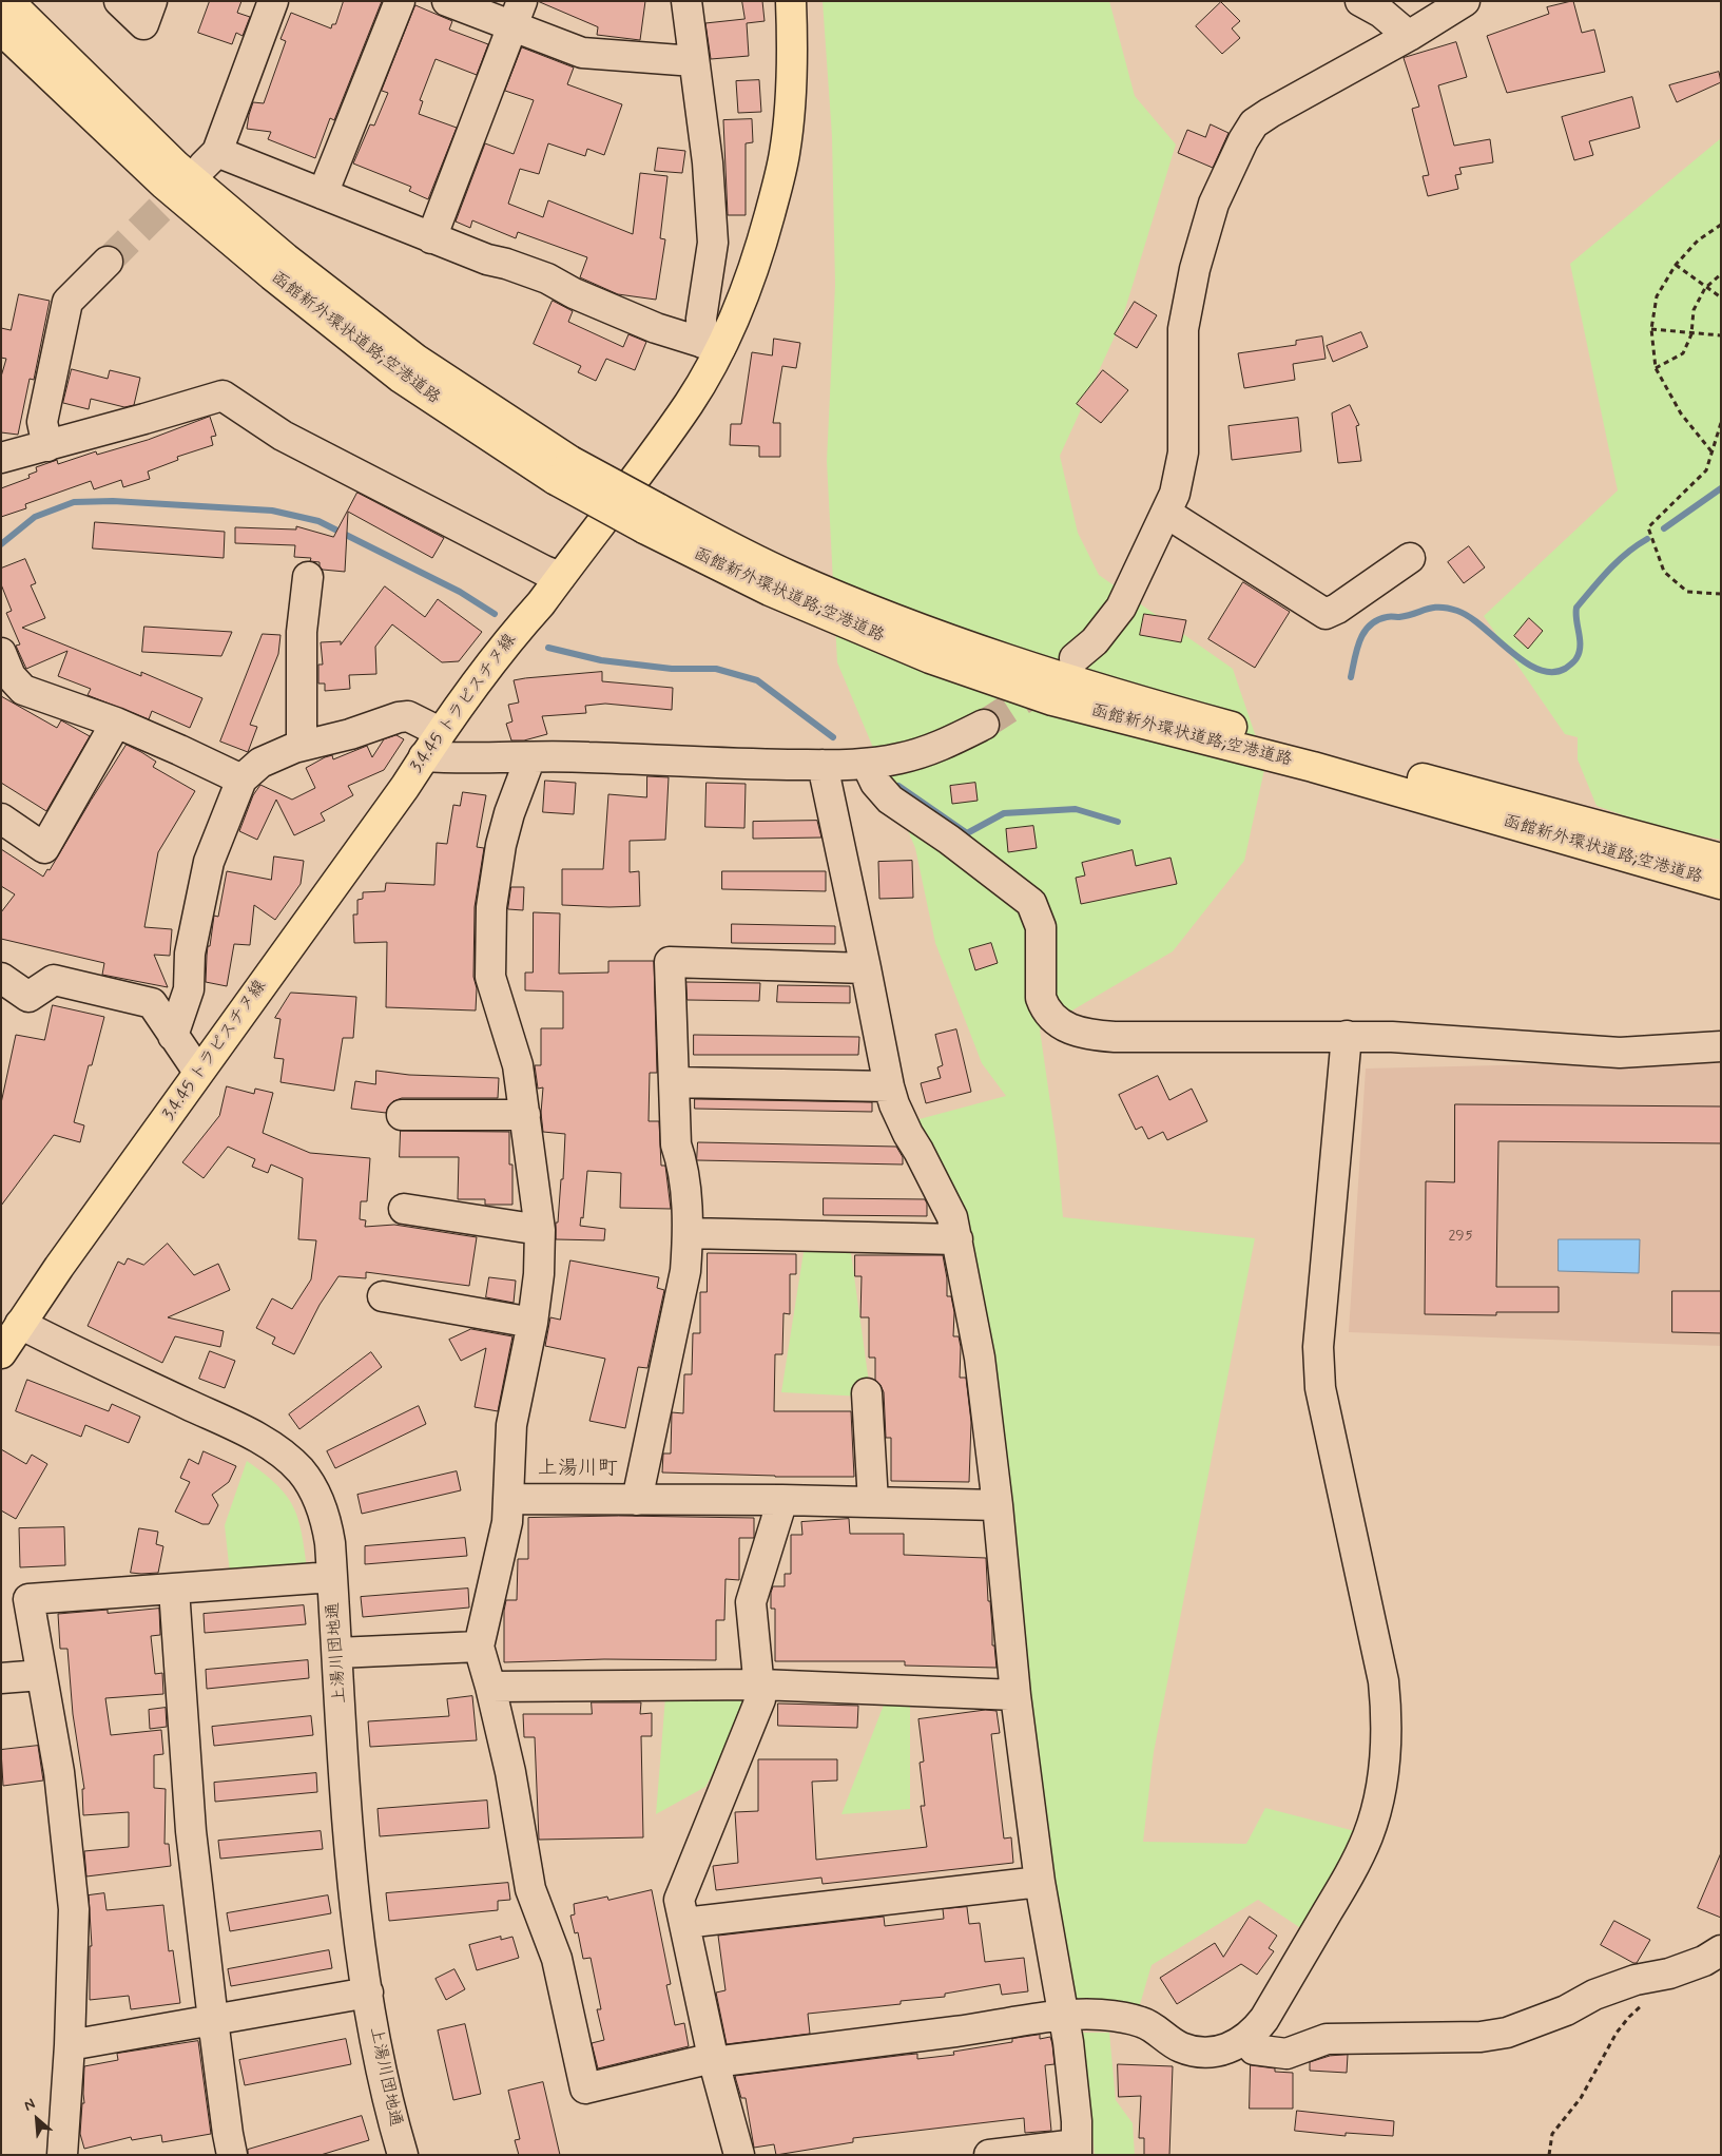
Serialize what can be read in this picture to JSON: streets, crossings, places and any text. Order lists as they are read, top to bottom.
{
  "streets": {
    "main road": ["函館新外環状道路;空港道路", "3.4.45 トラピスチヌ線"],
    "street": ["上湯川団地通"]
  },
  "crossings": [
    ["3.4.45 トラピスチヌ線", "上湯川団地通"]
  ],
  "districts": ["上湯川町"],
  "house_numbers": ["295"],
  "north": "top left"
}
